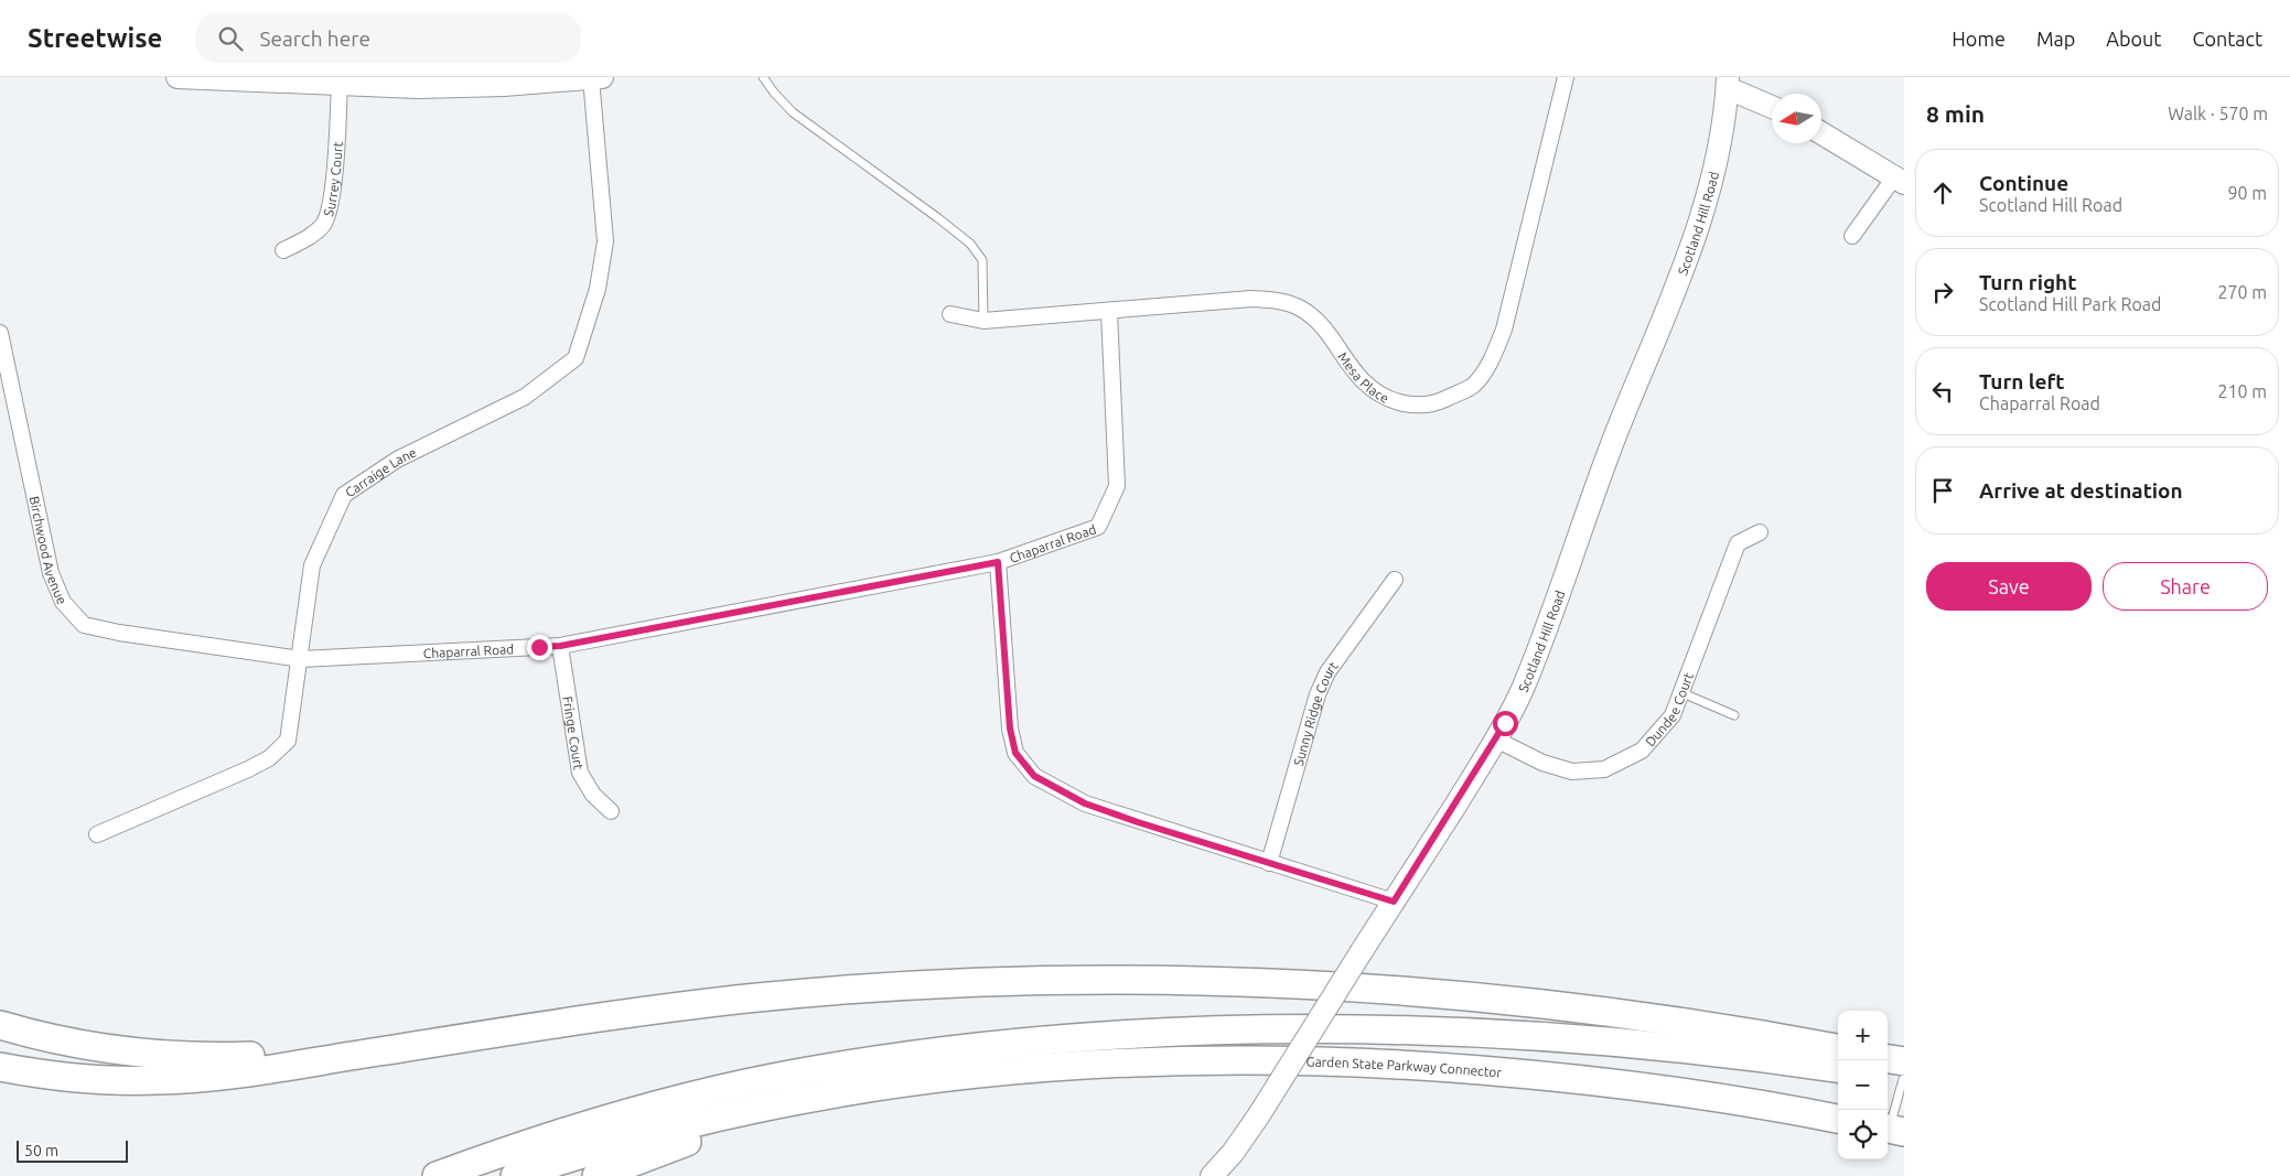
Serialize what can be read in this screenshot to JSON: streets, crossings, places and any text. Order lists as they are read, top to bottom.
{
  "streets": {
    "highway": ["Garden State Parkway Connector"],
    "street": [
      "Surrey Court",
      "Scotland Hill Road",
      "Mesa Place",
      "Carraige Lane",
      "Chaparral Road",
      "Birchwood Avenue",
      "Dundee Court",
      "Sunny Ridge Court",
      "Fringe Court"
    ]
  },
  "crossings": [
    ["Scotland Hill Road", "Dundee Court"],
    ["Mesa Place", "Chaparral Road"],
    ["Carraige Lane", "Chaparral Road"],
    ["Carraige Lane", "Birchwood Avenue"],
    ["Chaparral Road", "Birchwood Avenue"],
    ["Chaparral Road", "Fringe Court"]
  ],
  "scale_bar": "50 m",
  "north": "left",
  "page": {
    "header": "Streetwise",
    "search": "Search here",
    "nav": [
      "Home",
      "Map",
      "About",
      "Contact"
    ],
    "heading": ["8 min", "Walk · 570 m"],
    "list": [
      ["Continue", "Scotland Hill Road", "90 m"],
      ["Turn right", "Scotland Hill Park Road", "270 m"],
      ["Turn left", "Chaparral Road", "210 m"],
      "Arrive at destination"
    ],
    "buttons": ["Save", "Share"],
    "map_buttons": ["+", "−"],
    "scale": "50 m"
  }
}
